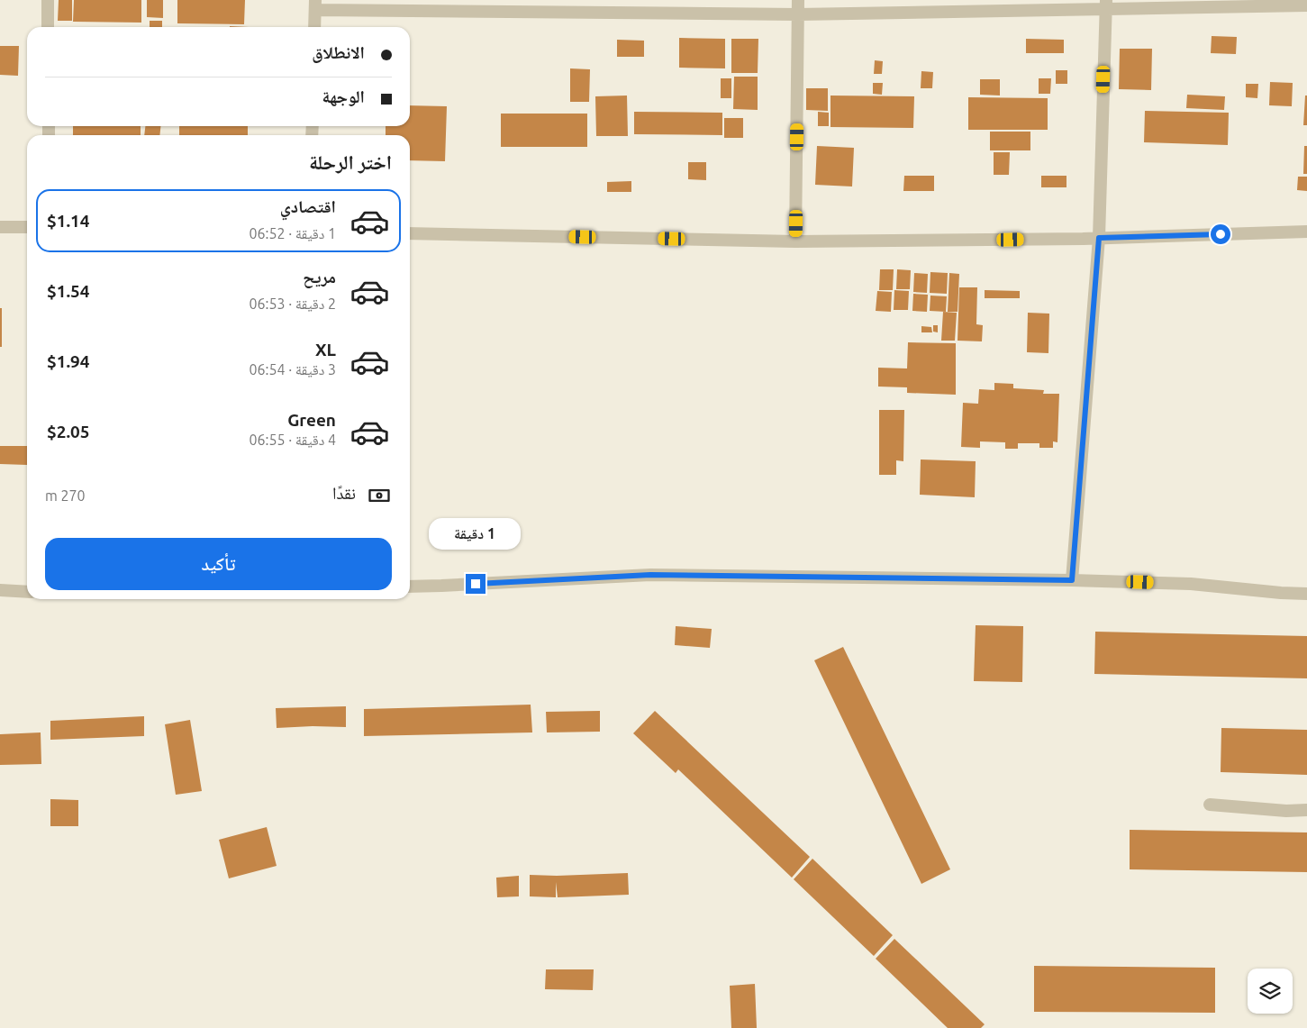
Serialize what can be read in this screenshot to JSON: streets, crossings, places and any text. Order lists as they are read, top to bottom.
{
  "page": {
    "banner": ["الانطلاق", "الوجهة"],
    "heading": "اختر الرحلة",
    "list": [
      {
        "name": "اقتصادي",
        "note": "1 دقيقة · 06:52",
        "value": "$1.14"
      },
      {
        "name": "مريح",
        "note": "2 دقيقة · 06:53",
        "value": "$1.54"
      },
      {
        "name": "XL",
        "note": "3 دقيقة · 06:54",
        "value": "$1.94"
      },
      {
        "name": "Green",
        "note": "4 دقيقة · 06:55",
        "value": "$2.05"
      }
    ],
    "pay": ["نقدًا", "270 m"],
    "bubble": "1 دقيقة",
    "buttons": "تأكيد"
  }
}
